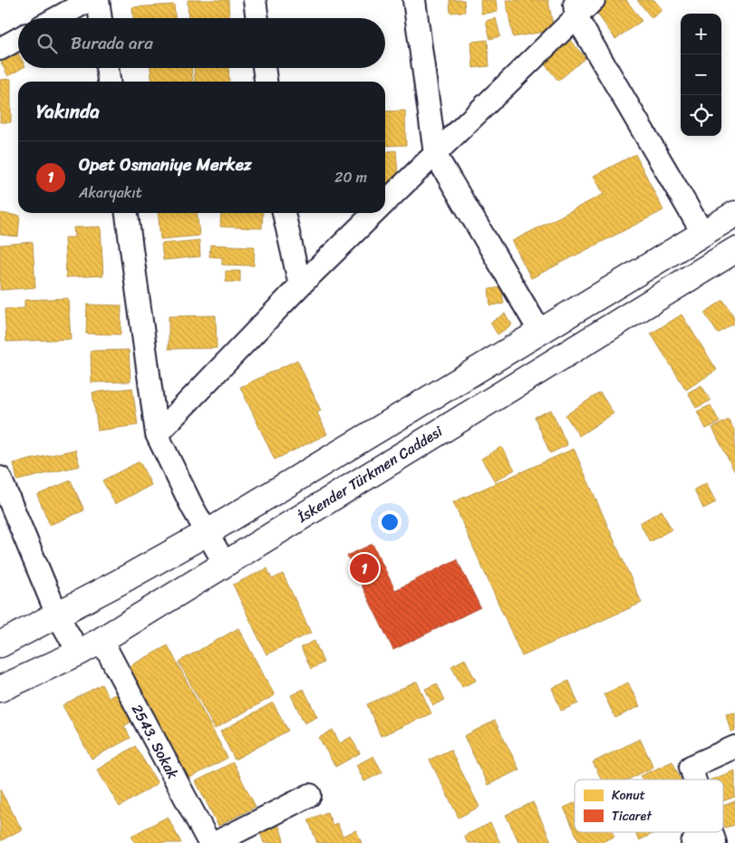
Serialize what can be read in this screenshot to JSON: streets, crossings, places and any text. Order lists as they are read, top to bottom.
{
  "streets": {
    "main road": ["İskender Türkmen Caddesi"],
    "street": ["2543. Sokak"]
  },
  "crossings": [
    ["İskender Türkmen Caddesi", "2543. Sokak"]
  ],
  "legend": ["Konut", "Ticaret"],
  "page": {
    "map_buttons": ["+", "−"],
    "search": "Burada ara",
    "heading": "Yakında",
    "list": [
      {
        "mark": "1",
        "name": "Opet Osmaniye Merkez",
        "note": "Akaryakıt",
        "value": "20 m"
      }
    ],
    "pins": "1"
  }
}
